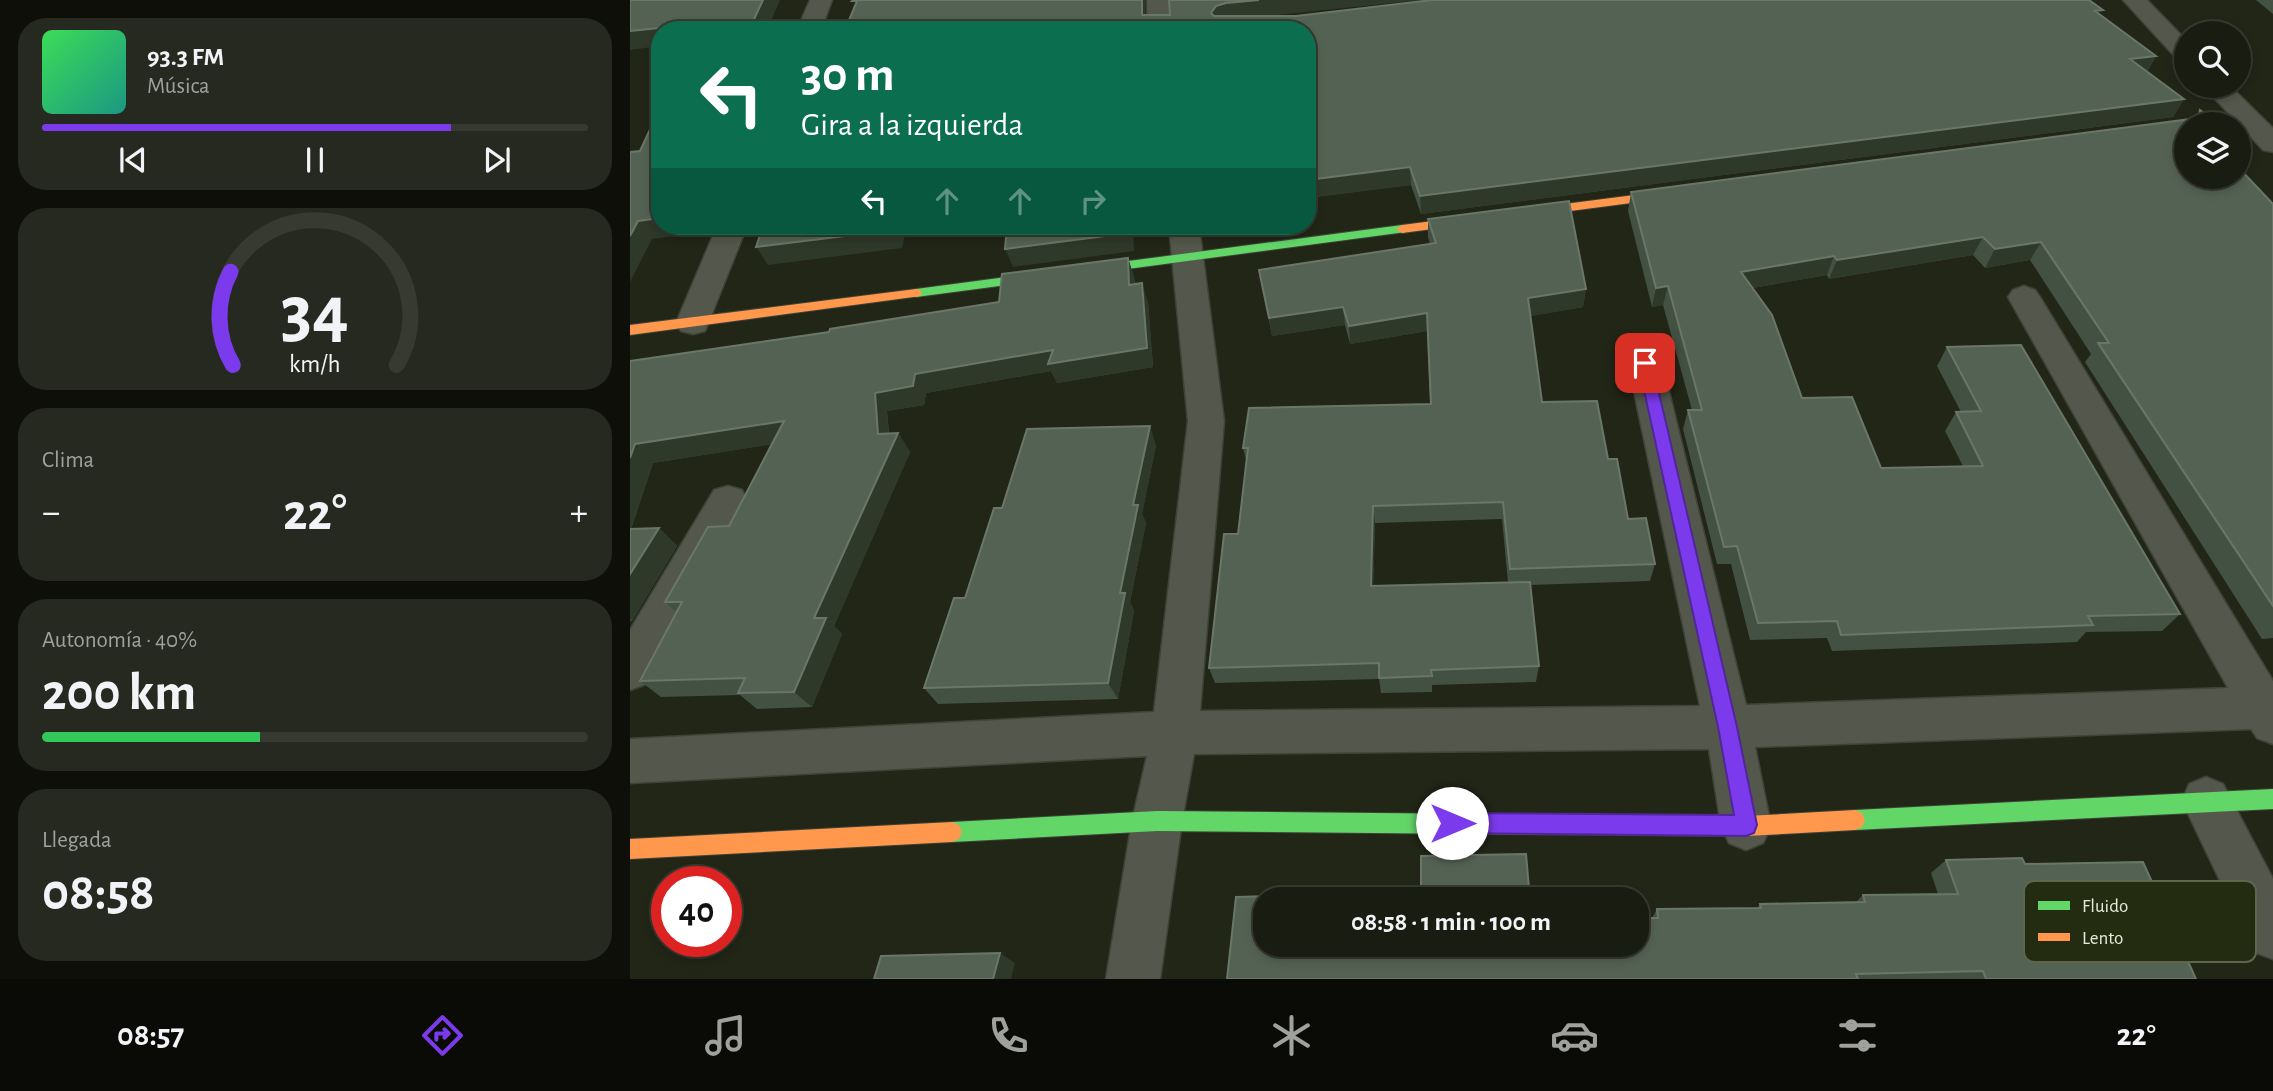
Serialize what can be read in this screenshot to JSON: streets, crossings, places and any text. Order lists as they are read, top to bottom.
{
  "legend": ["Fluido", "Lento"],
  "page": {
    "turn": ["30 m", "Gira a la izquierda"],
    "song": ["93.3 FM", "Música"],
    "tile": [
      "Clima",
      ["Autonomía · 40%", "200 km"],
      ["Llegada", "08:58"]
    ],
    "heat": ["−", "22°", "+"],
    "limit": "40",
    "trip": "08:58 · 1 min · 100 m",
    "tabs": ["08:57", "22°"],
    "gauge": ["34", "km/h"]
  }
}
